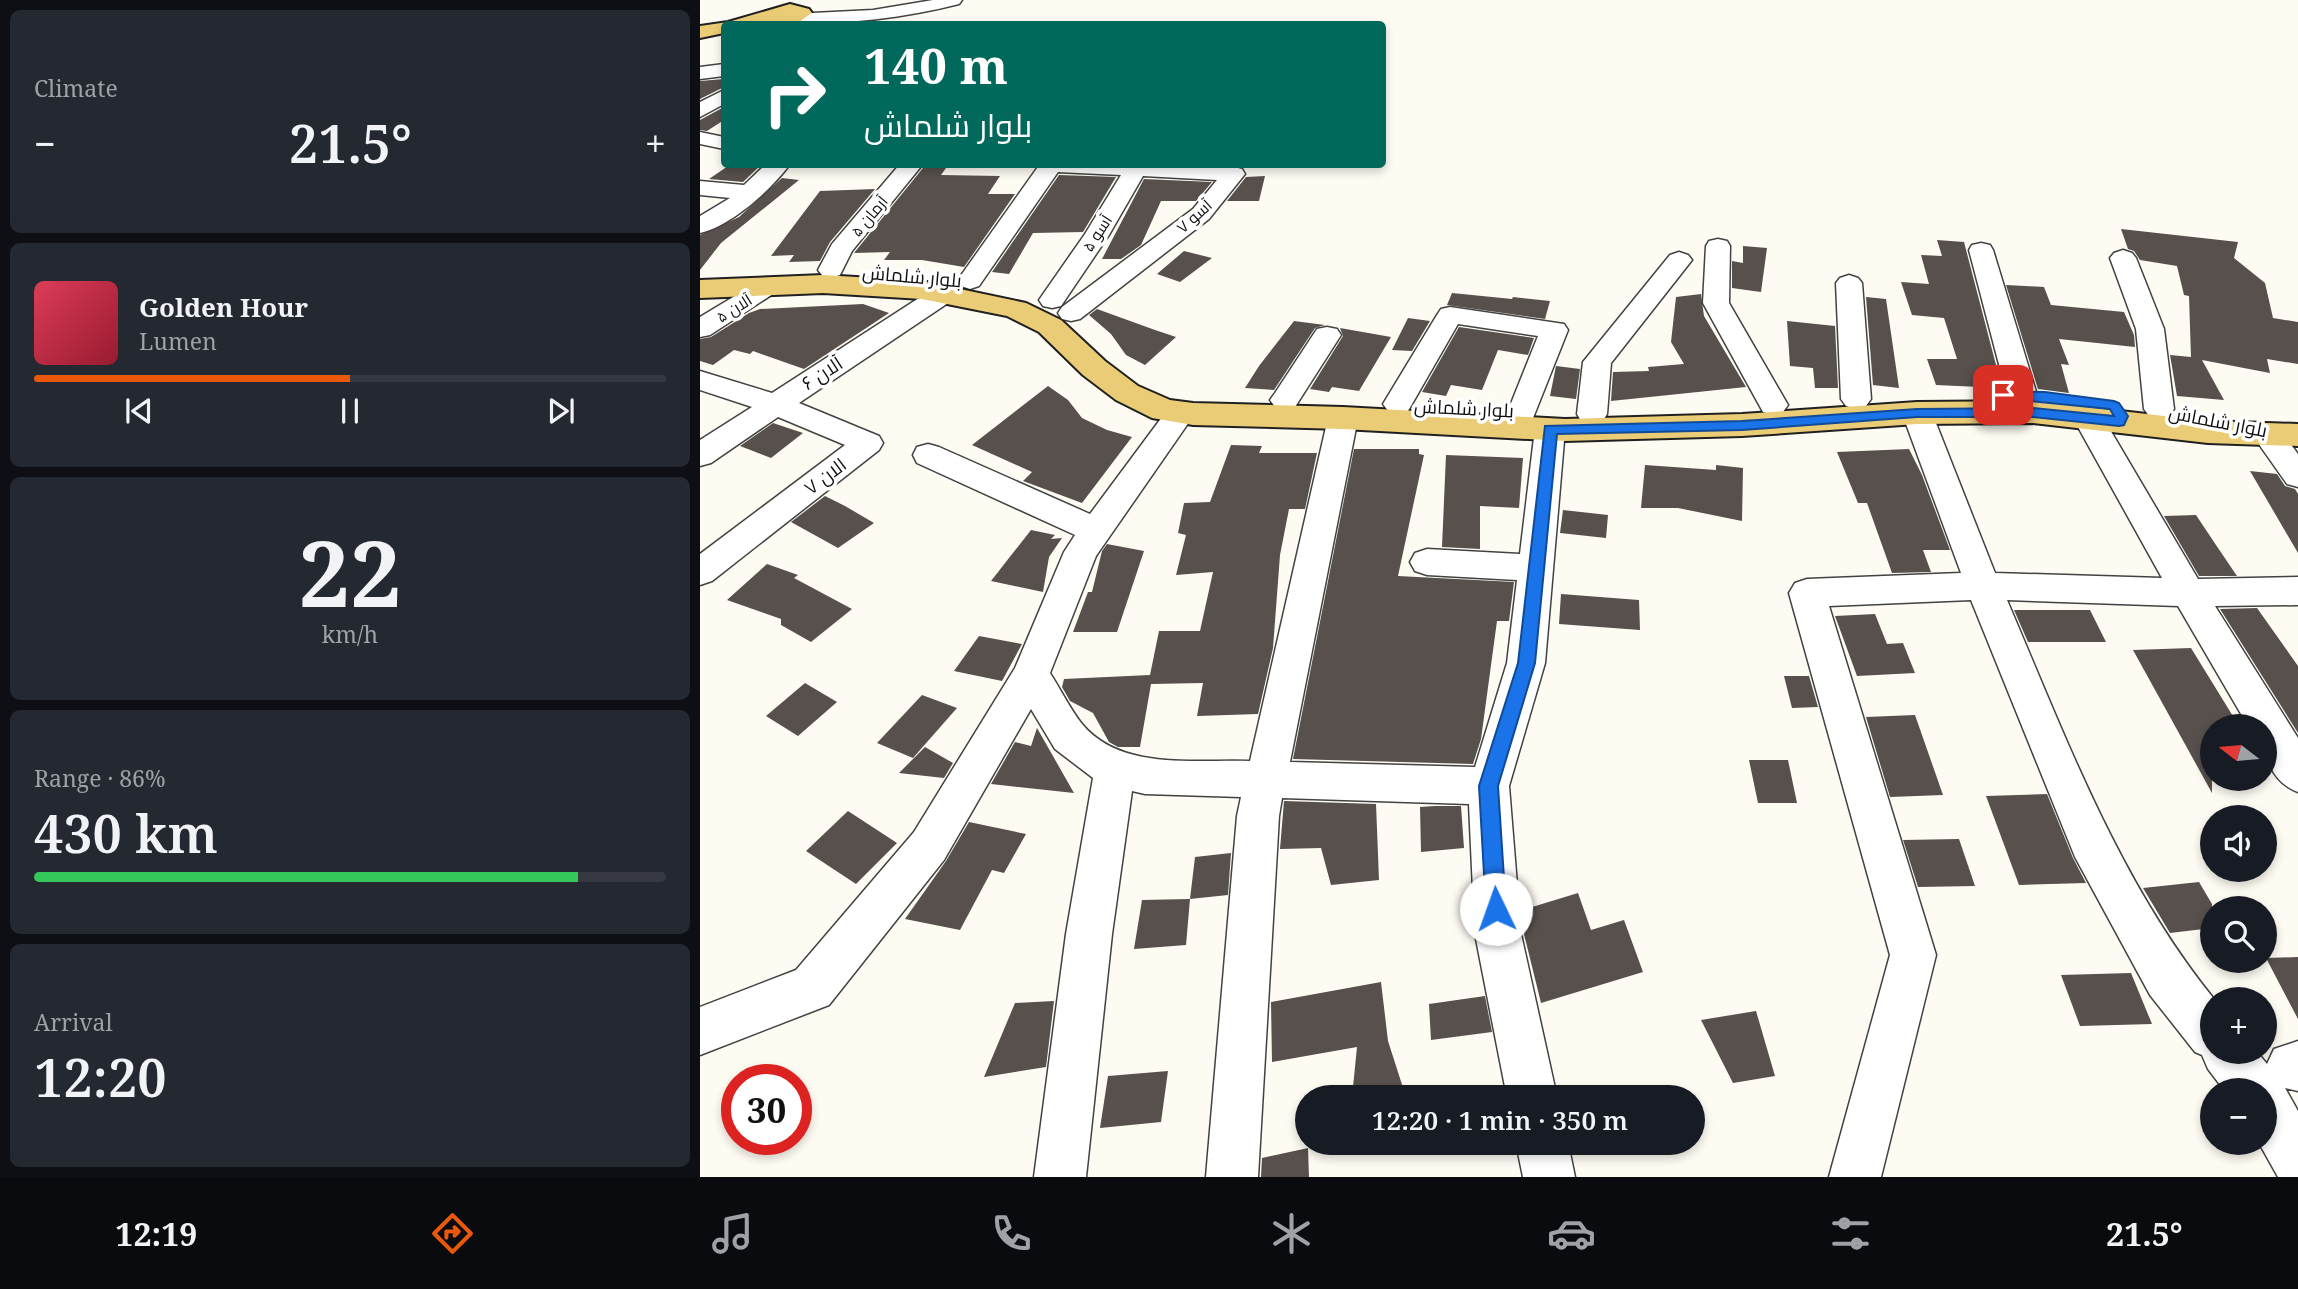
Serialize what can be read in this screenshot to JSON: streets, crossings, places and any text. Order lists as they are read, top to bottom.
{
  "streets": {
    "main road": ["بلوار شلماش"],
    "street": [
      "آرمان ۵",
      "آسو ۷",
      "آسو ۵",
      "آلان ۵",
      "آلان ۶",
      "الان ۷"
    ]
  },
  "crossings": [
    ["آرمان ۵", "بلوار شلماش"],
    ["آسو ۷", "آسو ۵"],
    ["آسو ۷", "بلوار شلماش"],
    ["آسو ۵", "بلوار شلماش"],
    ["بلوار شلماش", "آلان ۵"],
    ["بلوار شلماش", "آلان ۶"],
    ["آلان ۶", "الان ۷"]
  ],
  "north": "left",
  "page": {
    "tile": [
      "Climate",
      ["22", "km/h"],
      ["Range · 86%", "430 km"],
      ["Arrival", "12:20"]
    ],
    "turn": ["140 m", "بلوار شلماش"],
    "heat": ["−", "21.5°", "+"],
    "song": ["Golden Hour", "Lumen"],
    "map_buttons": ["+", "−"],
    "limit": "30",
    "trip": "12:20 · 1 min · 350 m",
    "tabs": ["12:19", "21.5°"]
  }
}
